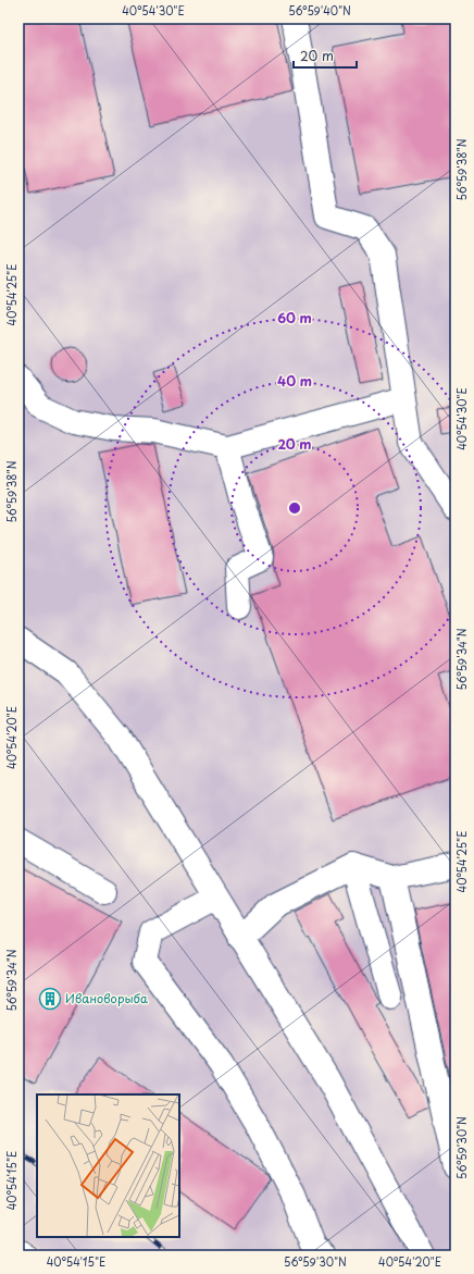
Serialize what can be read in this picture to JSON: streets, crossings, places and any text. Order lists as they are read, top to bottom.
{
  "places": {
    "building": ["Ивановорыба"]
  },
  "scale_bar": "20 m",
  "coordinates": [
    "40°54'30\"E",
    "56°59'40\"N",
    "56°59'38\"N",
    "40°54'25\"E",
    "56°59'34\"N",
    "40°54'20\"E",
    "56°59'30\"N",
    "40°54'15\"E"
  ],
  "rings": ["60 m", "40 m", "20 m"]
}
